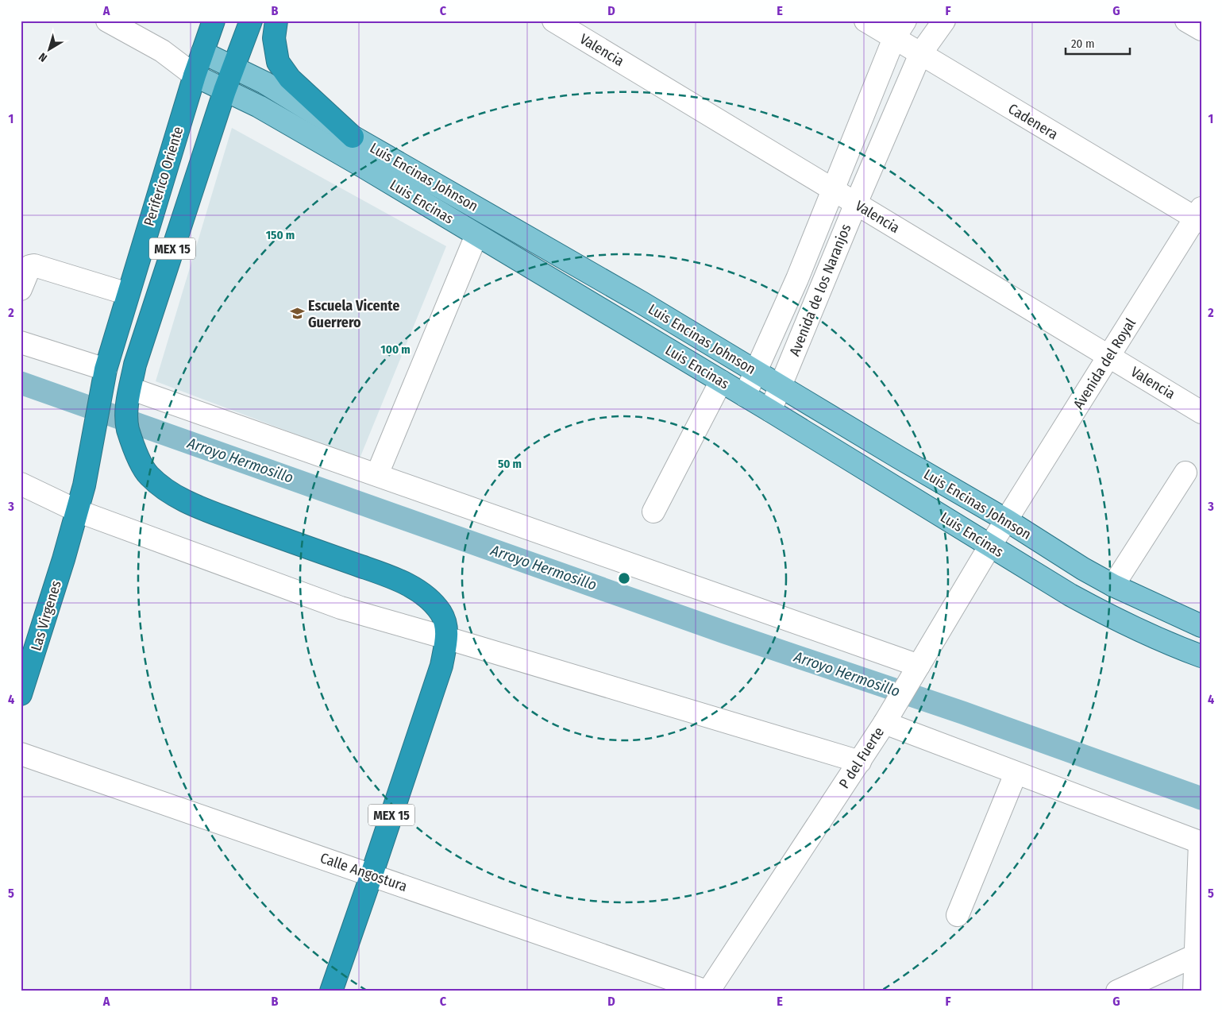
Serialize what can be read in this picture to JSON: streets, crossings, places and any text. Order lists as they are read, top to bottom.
{
  "streets": {
    "highway": ["Periferico Oriente", "MEX 15", "Las Virgenes"],
    "main road": ["Luis Encinas Johnson", "Luis Encinas"],
    "street": [
      "Valencia",
      "Cadenera",
      "Avenida de los Naranjos",
      "Avenida del Royal",
      "P del Fuerte",
      "Calle Angostura"
    ]
  },
  "crossings": [
    ["Valencia", "Avenida de los Naranjos"],
    ["Valencia", "Avenida del Royal"],
    ["Cadenera", "Avenida de los Naranjos"],
    ["Cadenera", "Avenida del Royal"],
    ["Periferico Oriente", "Luis Encinas Johnson"],
    ["Periferico Oriente", "Luis Encinas"],
    ["Periferico Oriente", "Las Virgenes"],
    ["Luis Encinas Johnson", "MEX 15"],
    ["Luis Encinas Johnson", "Avenida de los Naranjos"],
    ["Luis Encinas Johnson", "Avenida del Royal"],
    ["Luis Encinas Johnson", "P del Fuerte"],
    ["Luis Encinas", "MEX 15"],
    ["Luis Encinas", "Avenida de los Naranjos"],
    ["Luis Encinas", "P del Fuerte"],
    ["MEX 15", "Calle Angostura"],
    ["Avenida del Royal", "P del Fuerte"],
    ["P del Fuerte", "Calle Angostura"]
  ],
  "water": ["Arroyo Hermosillo"],
  "places": {
    "school or university": ["Escuela Vicente Guerrero"]
  },
  "scale_bar": "20 m",
  "north": "bottom left",
  "grid": {
    "columns": [
      "A",
      "B",
      "C",
      "D",
      "E",
      "F",
      "G"
    ],
    "rows": [
      "1",
      "2",
      "3",
      "4",
      "5"
    ]
  },
  "rings": ["150 m", "100 m", "50 m"]
}
